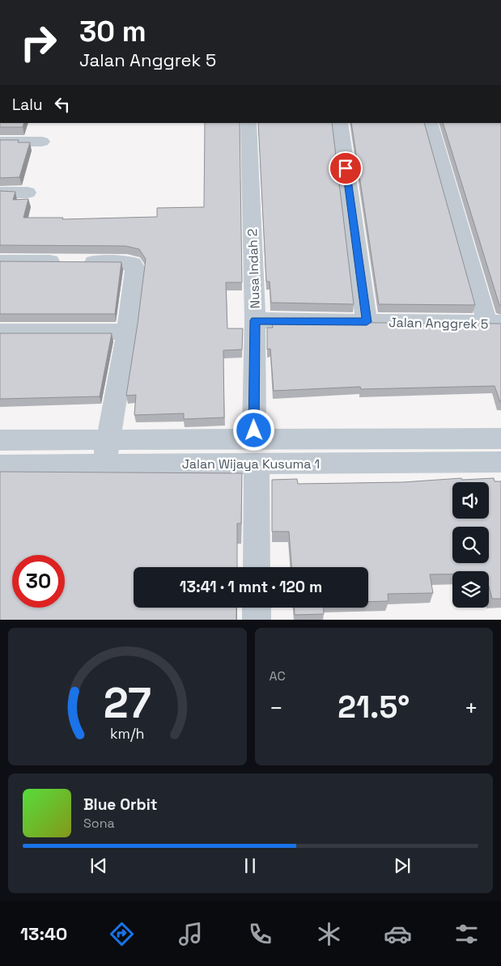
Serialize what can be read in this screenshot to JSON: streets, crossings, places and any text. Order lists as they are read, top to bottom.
{
  "streets": {
    "street": ["Nusa Indah 2", "Jalan Anggrek 5", "Jalan Wijaya Kusuma 1"]
  },
  "crossings": [
    ["Nusa Indah 2", "Jalan Anggrek 5"],
    ["Nusa Indah 2", "Jalan Wijaya Kusuma 1"]
  ],
  "page": {
    "turn": ["30 m", "Jalan Anggrek 5"],
    "then": "Lalu",
    "limit": "30",
    "trip": "13:41 · 1 mnt · 120 m",
    "tile": "AC",
    "heat": ["−", "21.5°", "+"],
    "song": ["Blue Orbit", "Sona"],
    "tabs": "13:40",
    "gauge": ["27", "km/h"]
  }
}
